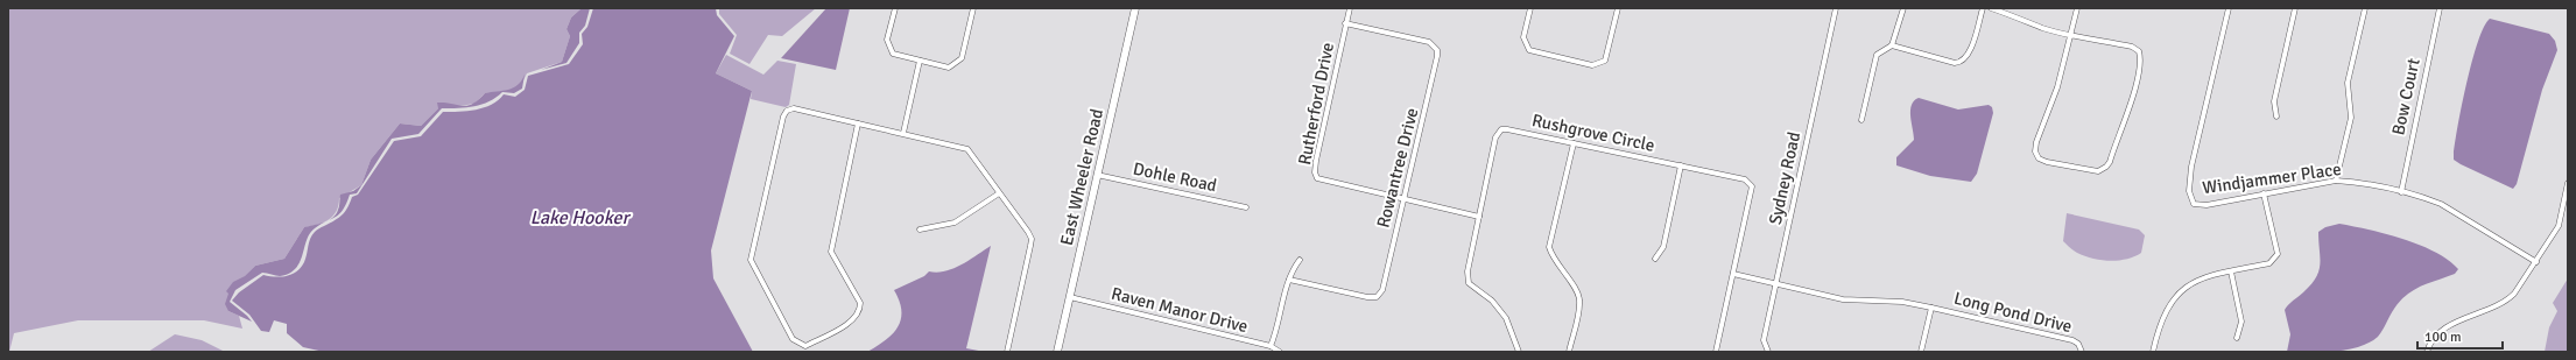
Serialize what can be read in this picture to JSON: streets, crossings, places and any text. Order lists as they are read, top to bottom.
{
  "streets": {
    "street": [
      "Bow Court",
      "Rutherford Drive",
      "Rushgrove Circle",
      "Rowantree Drive",
      "East Wheeler Road",
      "Dohle Road",
      "Sydney Road",
      "Windjammer Place",
      "Raven Manor Drive",
      "Long Pond Drive"
    ]
  },
  "crossings": [
    ["Bow Court", "Windjammer Place"],
    ["Rutherford Drive", "Rushgrove Circle"],
    ["Rutherford Drive", "Rowantree Drive"],
    ["Rushgrove Circle", "Long Pond Drive"],
    ["East Wheeler Road", "Dohle Road"],
    ["East Wheeler Road", "Raven Manor Drive"],
    ["Sydney Road", "Long Pond Drive"]
  ],
  "water": ["Lake Hooker"],
  "scale_bar": "100 m"
}
